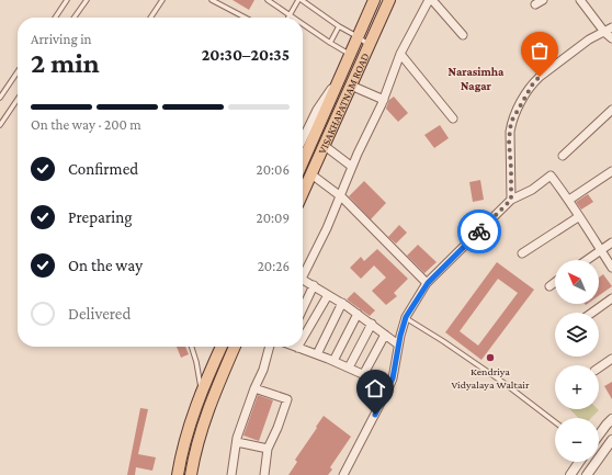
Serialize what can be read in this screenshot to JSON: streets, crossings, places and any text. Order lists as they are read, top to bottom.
{
  "streets": {
    "main road": ["VISAKHAPATNAM ROAD"]
  },
  "districts": ["Narasimha Nagar"],
  "places": ["Kendriya Vidyalaya Waltair"],
  "north": "top left",
  "page": {
    "heading": ["2 min", "Arriving in", "20:30–20:35"],
    "bar": "On the way · 200 m",
    "list": [
      ["Confirmed", "20:06"],
      ["Preparing", "20:09"],
      ["On the way", "20:26"],
      "Delivered"
    ],
    "map_buttons": ["+", "−"]
  }
}
